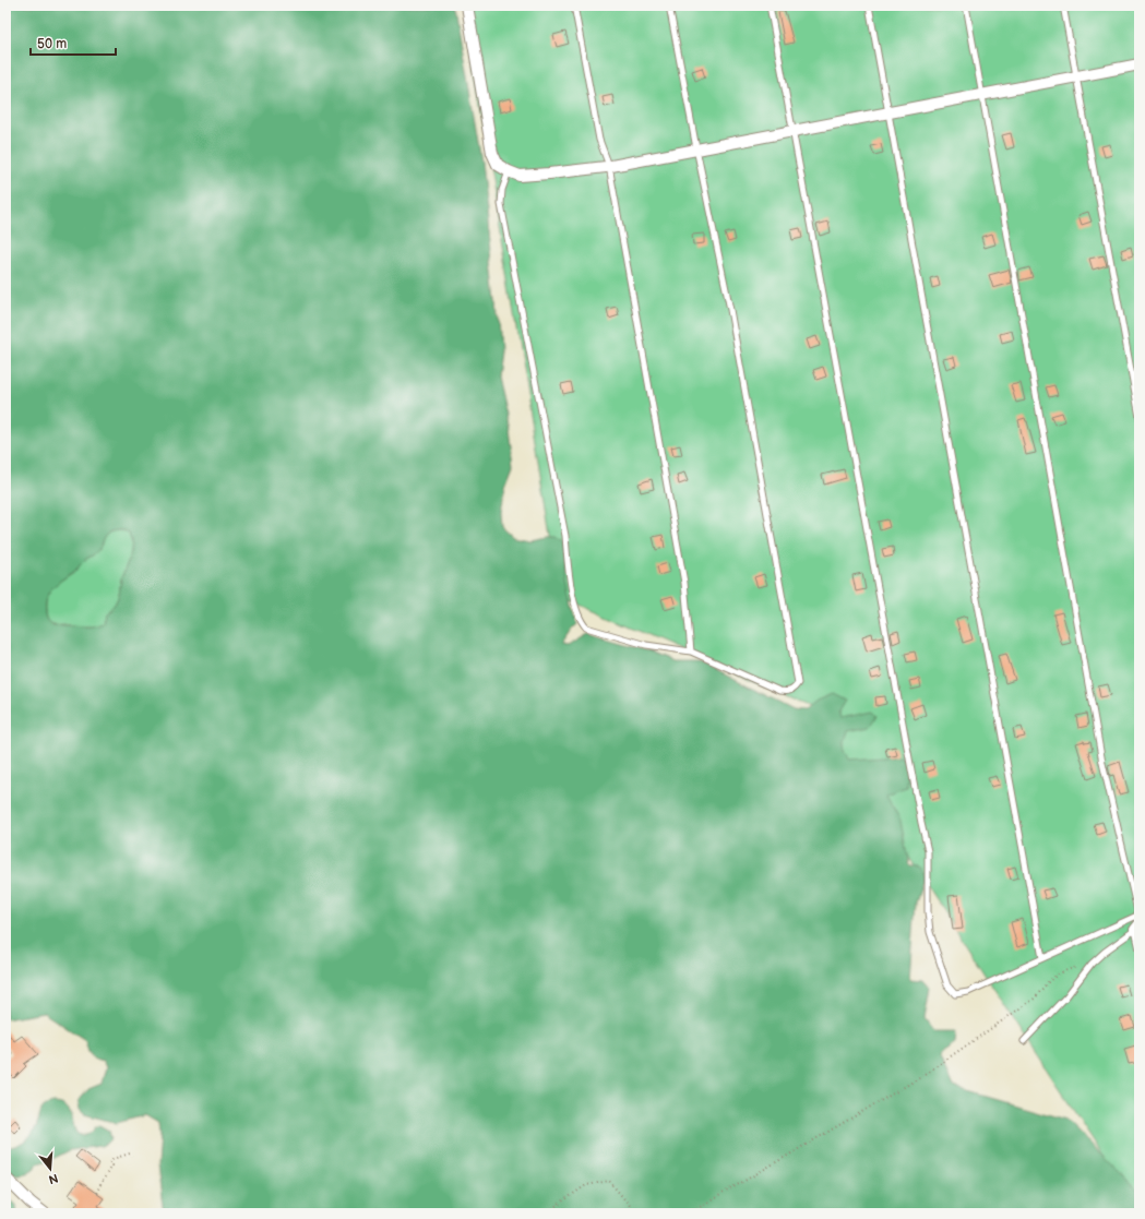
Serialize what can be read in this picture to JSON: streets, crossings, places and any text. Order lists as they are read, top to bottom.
{
  "scale_bar": "50 m",
  "north": "bottom"
}
